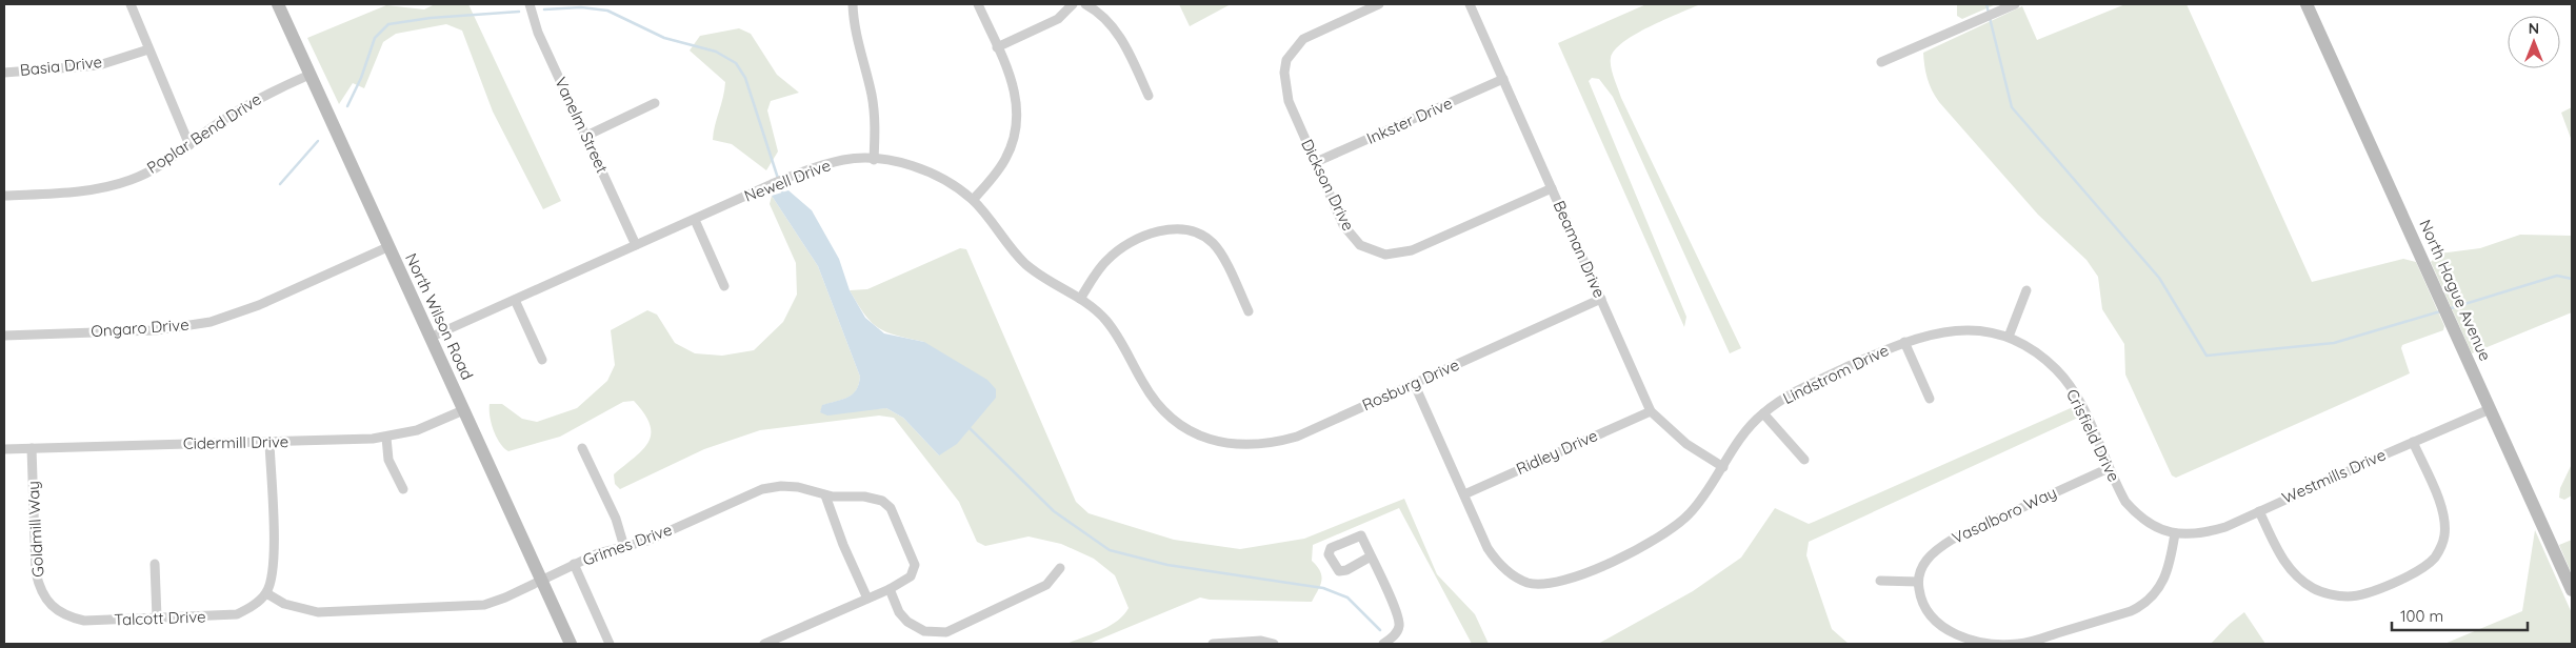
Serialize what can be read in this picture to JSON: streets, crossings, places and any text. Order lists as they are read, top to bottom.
{
  "streets": {
    "main road": ["North Hague Avenue", "North Wilson Road"],
    "street": [
      "Basia Drive",
      "Inkster Drive",
      "Vanelm Street",
      "Poplar Bend Drive",
      "Newell Drive",
      "Dickson Drive",
      "Beaman Drive",
      "Ongaro Drive",
      "Lindstrom Drive",
      "Rosburg Drive",
      "Crisfield Drive",
      "Cidermill Drive",
      "Ridley Drive",
      "Westmills Drive",
      "Vasalboro Way",
      "Goldmill Way",
      "Grimes Drive",
      "Talcott Drive"
    ]
  },
  "crossings": [
    ["Inkster Drive", "Dickson Drive"],
    ["Inkster Drive", "Beaman Drive"],
    ["Vanelm Street", "Newell Drive"],
    ["Poplar Bend Drive", "North Wilson Road"],
    ["Newell Drive", "North Wilson Road"],
    ["Newell Drive", "Rosburg Drive"],
    ["Dickson Drive", "Beaman Drive"],
    ["Beaman Drive", "Lindstrom Drive"],
    ["Beaman Drive", "Rosburg Drive"],
    ["Beaman Drive", "Ridley Drive"],
    ["North Hague Avenue", "Westmills Drive"],
    ["North Wilson Road", "Ongaro Drive"],
    ["North Wilson Road", "Cidermill Drive"],
    ["North Wilson Road", "Grimes Drive"],
    ["Lindstrom Drive", "Rosburg Drive"],
    ["Lindstrom Drive", "Crisfield Drive"],
    ["Lindstrom Drive", "Ridley Drive"],
    ["Crisfield Drive", "Westmills Drive"],
    ["Crisfield Drive", "Vasalboro Way"],
    ["Cidermill Drive", "Goldmill Way"],
    ["Goldmill Way", "Talcott Drive"],
    ["Grimes Drive", "Talcott Drive"]
  ],
  "scale_bar": "100 m",
  "north": "top"
}
